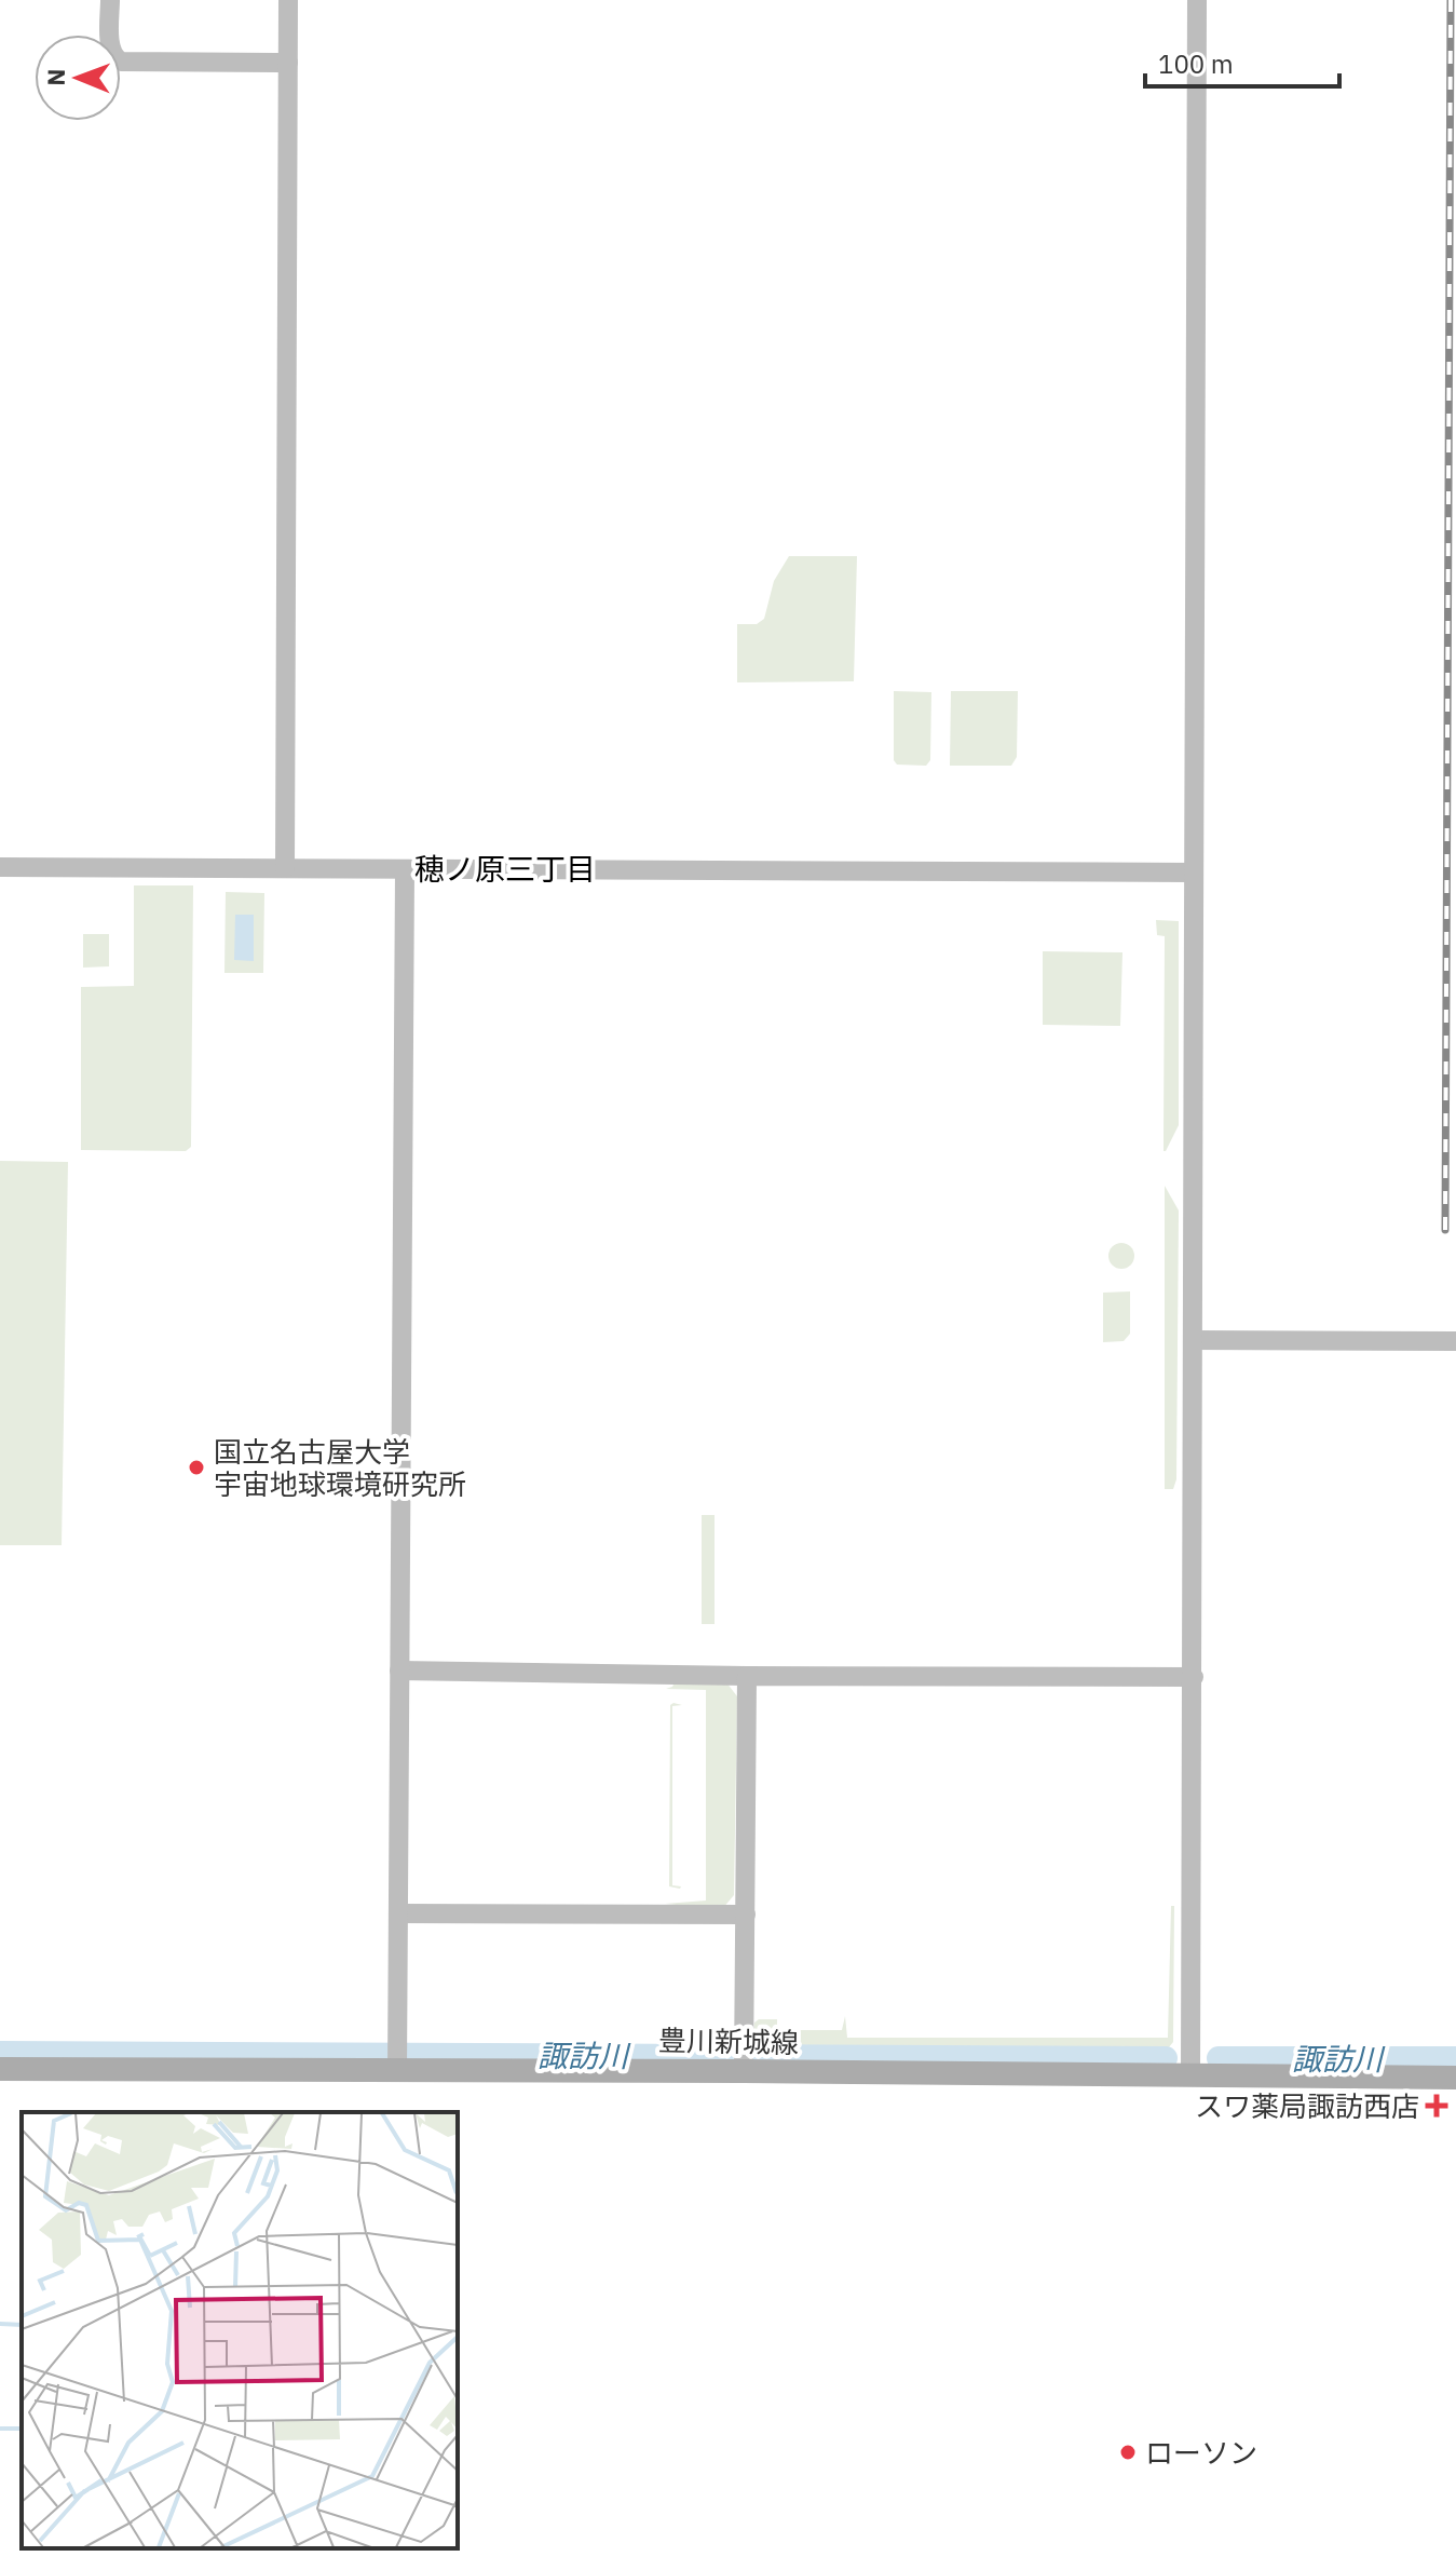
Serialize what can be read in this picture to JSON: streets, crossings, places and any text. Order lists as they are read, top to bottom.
{
  "streets": {
    "main road": ["豊川新城線"]
  },
  "districts": ["穂ノ原三丁目"],
  "water": ["諏訪川"],
  "places": {
    "other": ["国立名古屋大学 宇宙地球環境研究所", "ローソン"],
    "health": ["スワ薬局諏訪西店"]
  },
  "scale_bar": "100 m",
  "north": "left"
}
